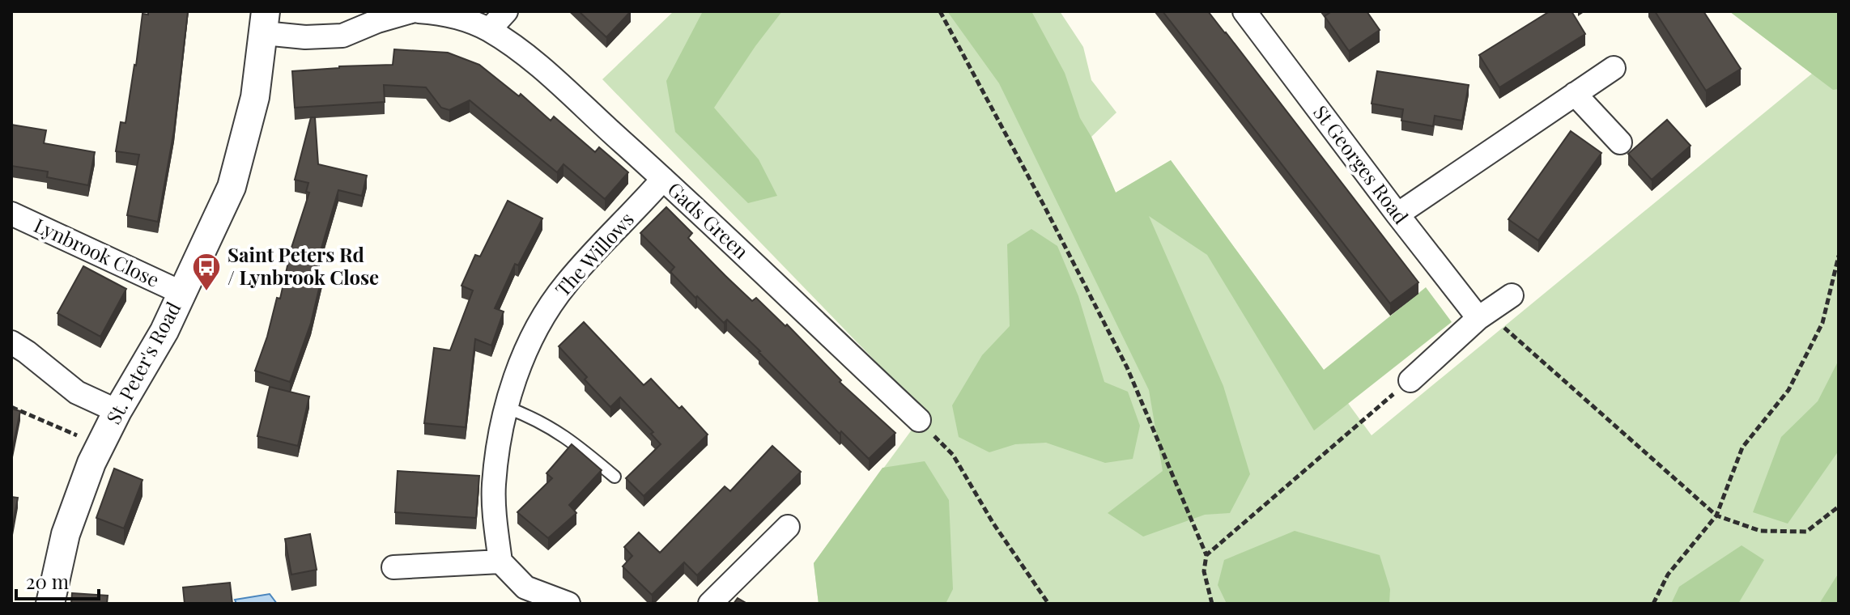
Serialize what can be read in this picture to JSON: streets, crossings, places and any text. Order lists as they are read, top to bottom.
{
  "streets": {
    "street": [
      "St Georges Road",
      "Gads Green",
      "Lynbrook Close",
      "The Willows",
      "St. Peter's Road"
    ]
  },
  "crossings": [
    ["Gads Green", "The Willows"],
    ["Lynbrook Close", "St. Peter's Road"]
  ],
  "places": {
    "bus stop": ["Saint Peters Rd / Lynbrook Close"]
  },
  "scale_bar": "20 m"
}
